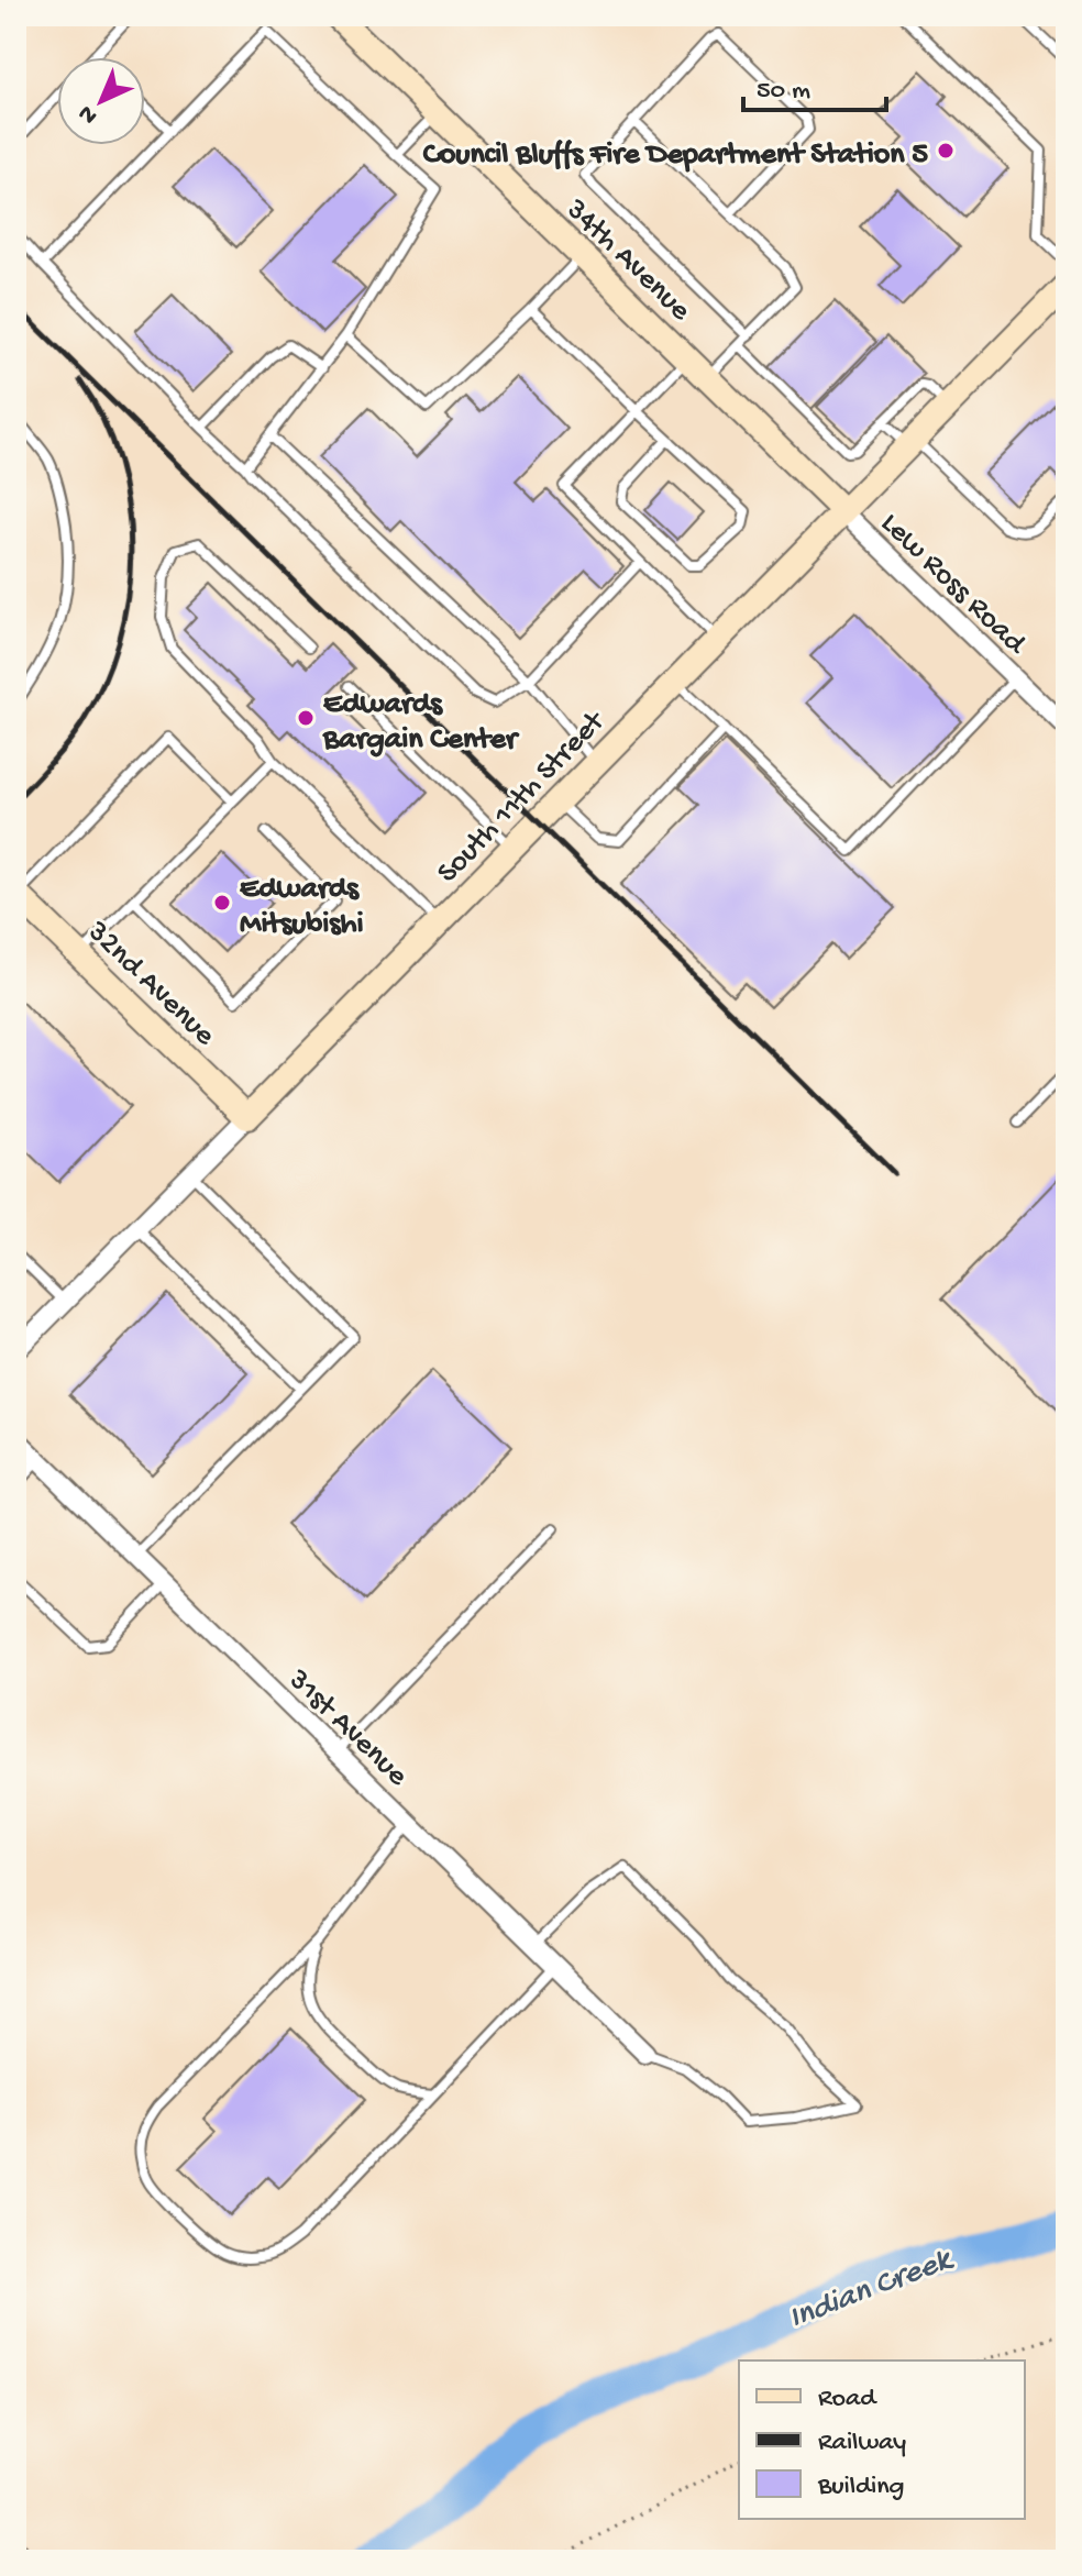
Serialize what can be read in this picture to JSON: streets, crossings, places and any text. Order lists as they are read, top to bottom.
{
  "streets": {
    "street": [
      "34th Avenue",
      "Lew Ross Road",
      "South 11th Street",
      "32nd Avenue",
      "31st Avenue"
    ]
  },
  "crossings": [
    ["34th Avenue", "Lew Ross Road"],
    ["34th Avenue", "South 11th Street"],
    ["Lew Ross Road", "South 11th Street"],
    ["South 11th Street", "32nd Avenue"]
  ],
  "water": ["Indian Creek"],
  "places": ["Council Bluffs Fire Department Station 5", "Edwards Bargain Center", "Edwards Mitsubishi"],
  "legend": ["Road", "Railway", "Building"],
  "scale_bar": "50 m",
  "north": "bottom left"
}
